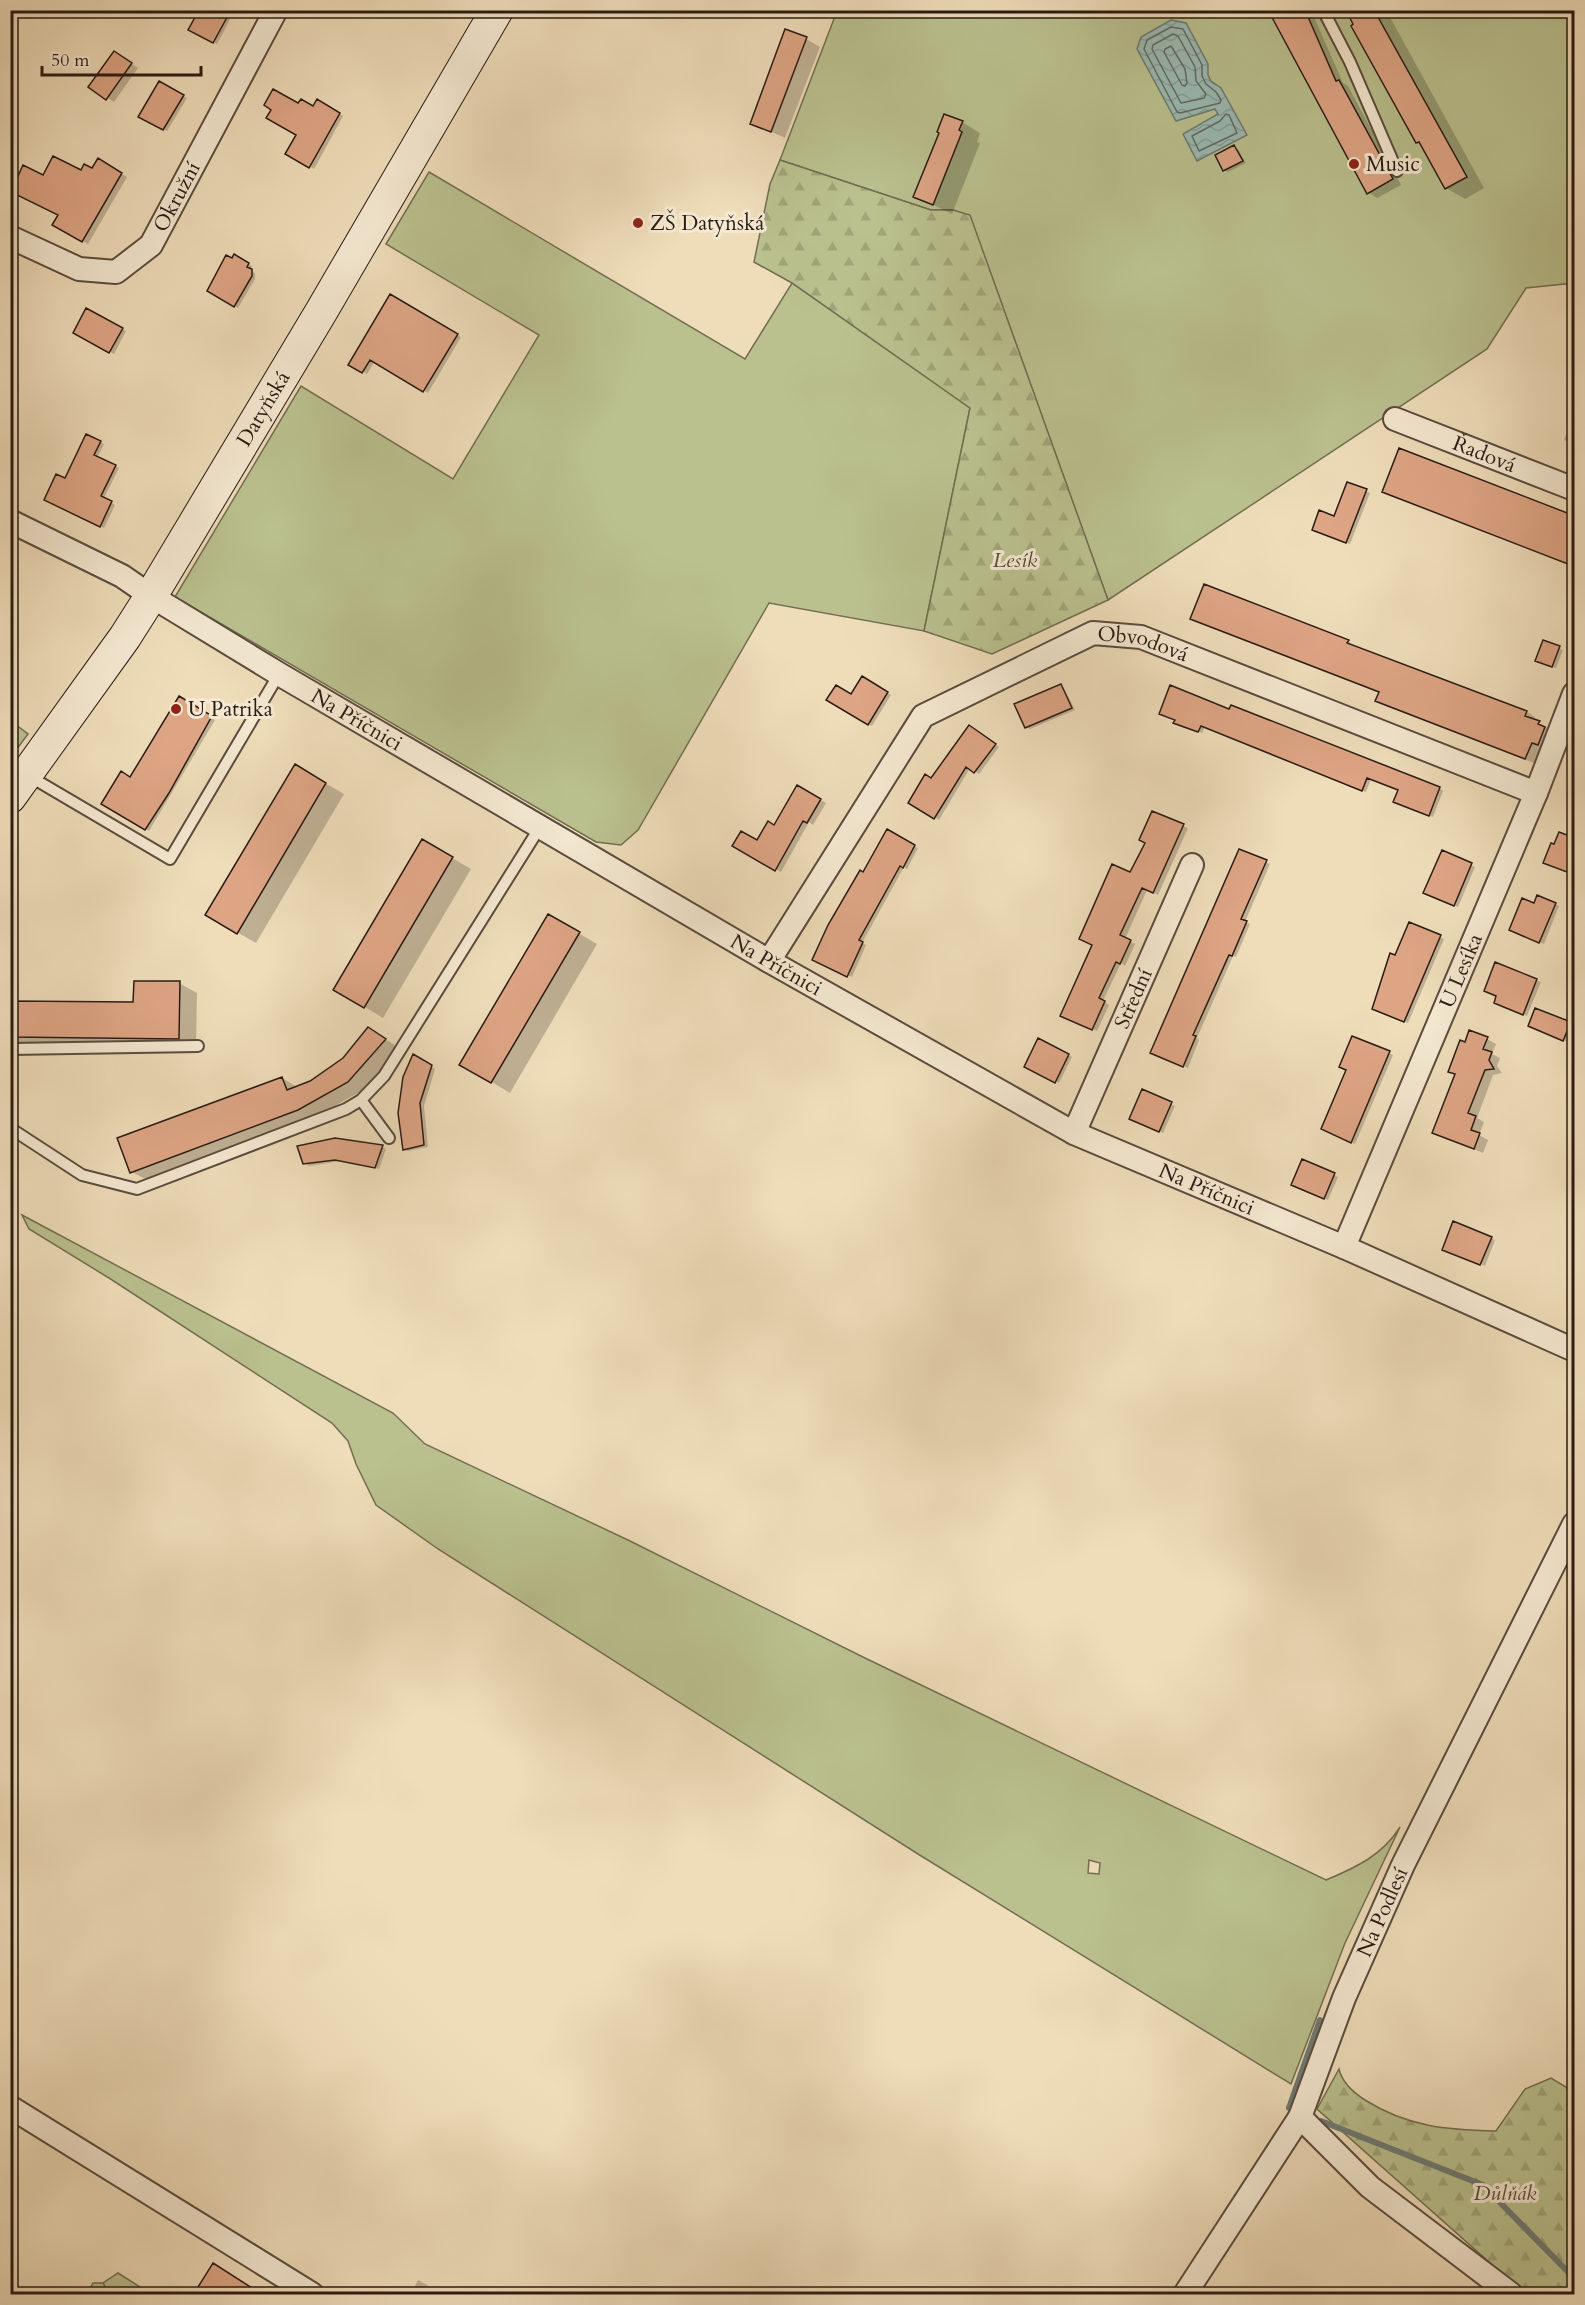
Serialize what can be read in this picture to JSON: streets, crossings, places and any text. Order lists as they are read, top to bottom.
{
  "streets": {
    "main road": ["Datyňská"],
    "street": [
      "Okružní",
      "Řadová",
      "Obvodová",
      "Na Příčnici",
      "U Lesíka",
      "Střední",
      "Na Podlesí"
    ]
  },
  "crossings": [
    ["Datyňská", "Na Příčnici"],
    ["Obvodová", "Na Příčnici"],
    ["Obvodová", "U Lesíka"],
    ["Na Příčnici", "U Lesíka"],
    ["Na Příčnici", "Střední"]
  ],
  "parks": ["Lesík", "Důlňák"],
  "places": ["Music", "ZŠ Datyňská", "U Patrika"],
  "scale_bar": "50 m"
}
